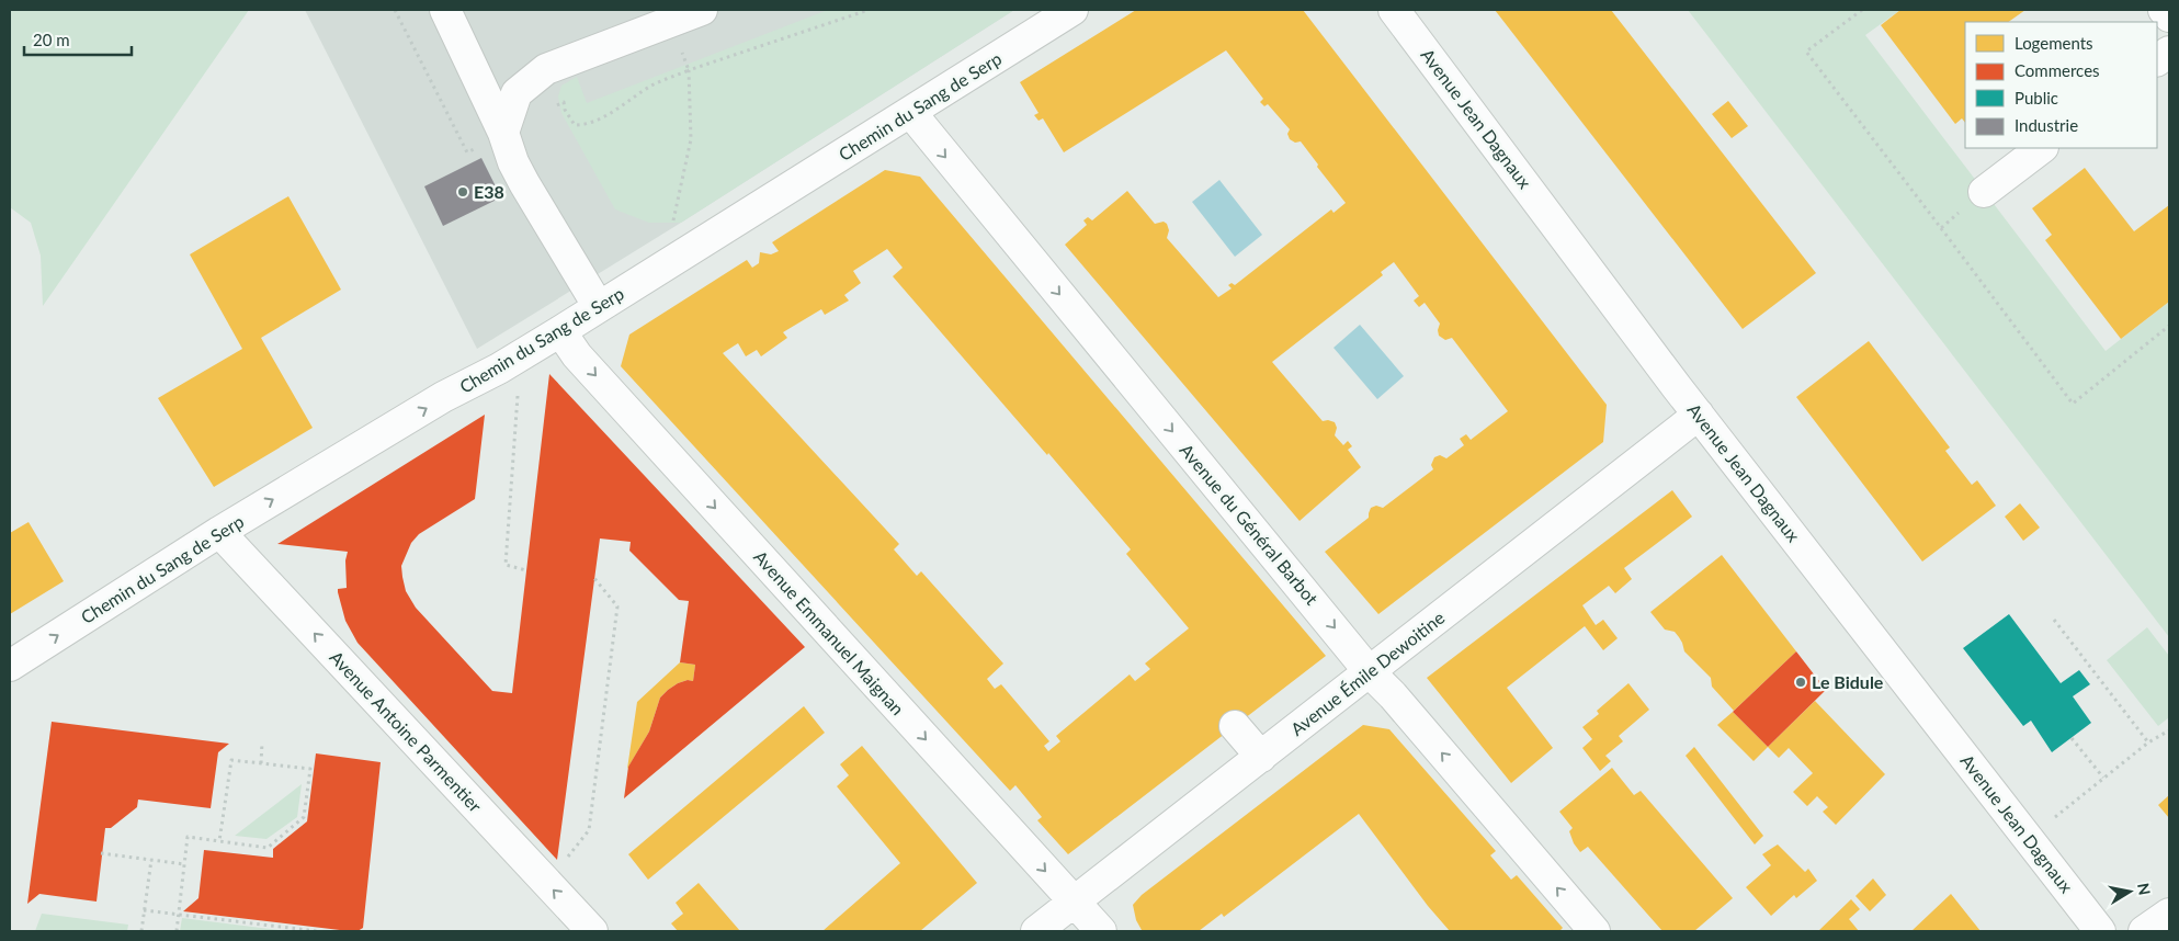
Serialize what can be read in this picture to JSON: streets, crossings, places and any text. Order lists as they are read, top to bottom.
{
  "streets": {
    "street": [
      "Chemin du Sang de Serp",
      "Avenue Jean Dagnaux",
      "Avenue du Général Barbot",
      "Avenue Emmanuel Maignan",
      "Avenue Émile Dewoitine",
      "Avenue Antoine Parmentier"
    ]
  },
  "crossings": [
    ["Chemin du Sang de Serp", "Avenue du Général Barbot"],
    ["Chemin du Sang de Serp", "Avenue Emmanuel Maignan"],
    ["Chemin du Sang de Serp", "Avenue Antoine Parmentier"],
    ["Avenue Jean Dagnaux", "Avenue Émile Dewoitine"],
    ["Avenue du Général Barbot", "Avenue Émile Dewoitine"],
    ["Avenue Emmanuel Maignan", "Avenue Émile Dewoitine"]
  ],
  "one_way": ["Chemin du Sang de Serp", "Avenue Emmanuel Maignan", "Avenue Antoine Parmentier"],
  "places": ["E38", "Le Bidule"],
  "legend": [
    "Logements",
    "Commerces",
    "Public",
    "Industrie"
  ],
  "scale_bar": "20 m",
  "north": "right"
}
